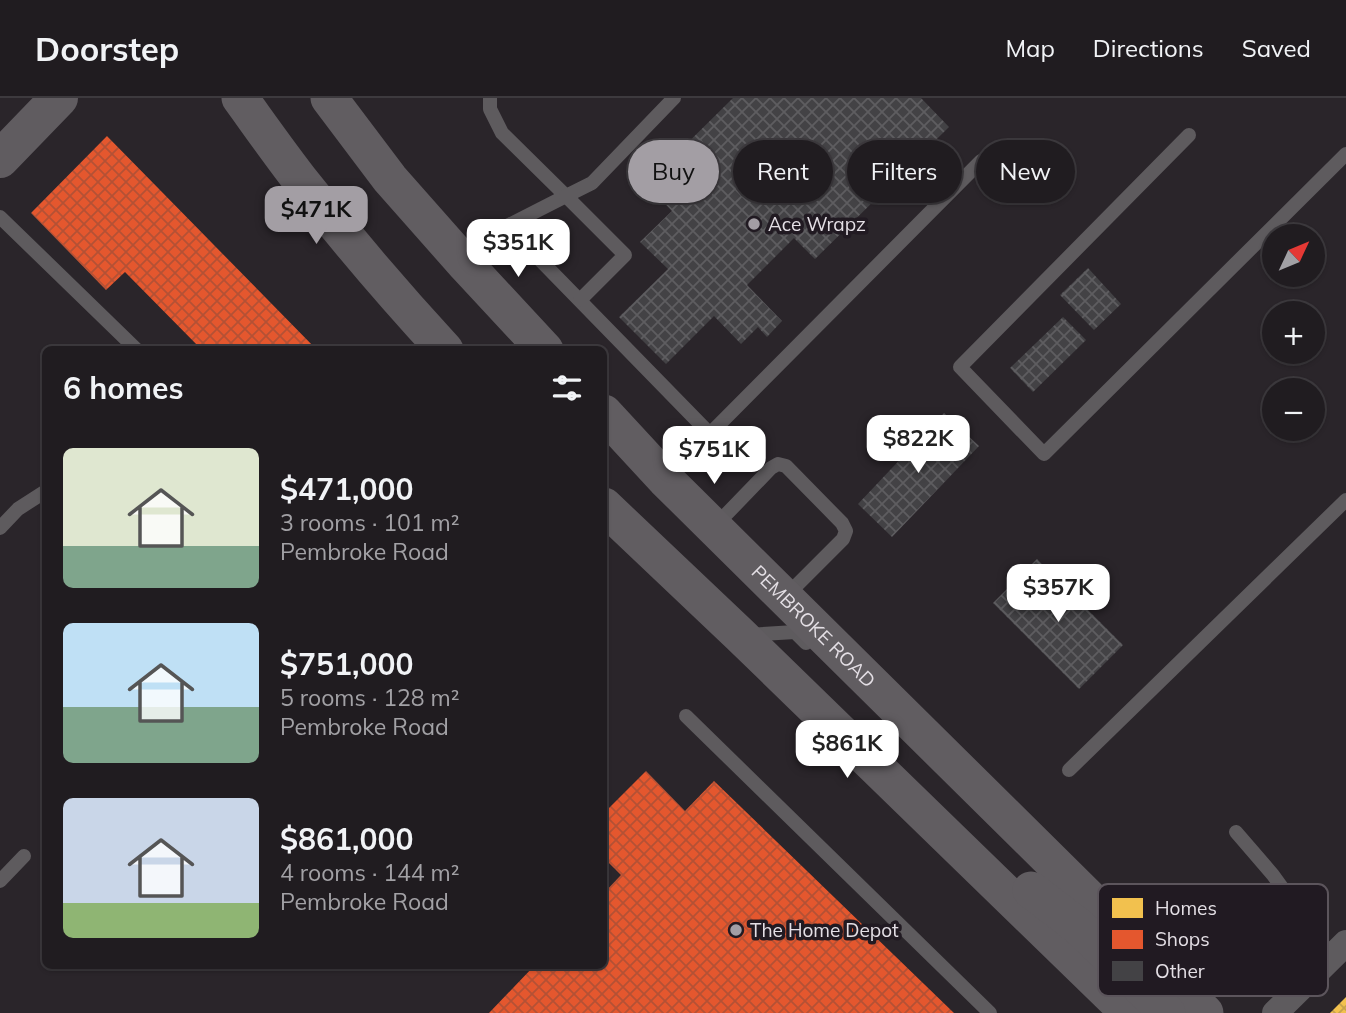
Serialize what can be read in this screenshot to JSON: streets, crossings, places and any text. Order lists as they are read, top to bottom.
{
  "streets": {
    "main road": ["PEMBROKE ROAD"]
  },
  "places": ["Ace Wrapz", "The Home Depot"],
  "legend": ["Homes", "Shops", "Other"],
  "north": "top right",
  "page": {
    "header": "Doorstep",
    "nav": ["Map", "Directions", "Saved"],
    "chip": [
      "Buy",
      "Rent",
      "Filters",
      "New"
    ],
    "price": [
      "$471K",
      "$351K",
      "$822K",
      "$751K",
      "$357K",
      "$861K"
    ],
    "map_buttons": ["+", "−"],
    "heading": "6 homes",
    "list": [
      {
        "name": "$471,000",
        "note": "3 rooms · 101 m² · Pembroke Road"
      },
      {
        "name": "$751,000",
        "note": "5 rooms · 128 m² · Pembroke Road"
      },
      {
        "name": "$861,000",
        "note": "4 rooms · 144 m² · Pembroke Road"
      }
    ]
  }
}
